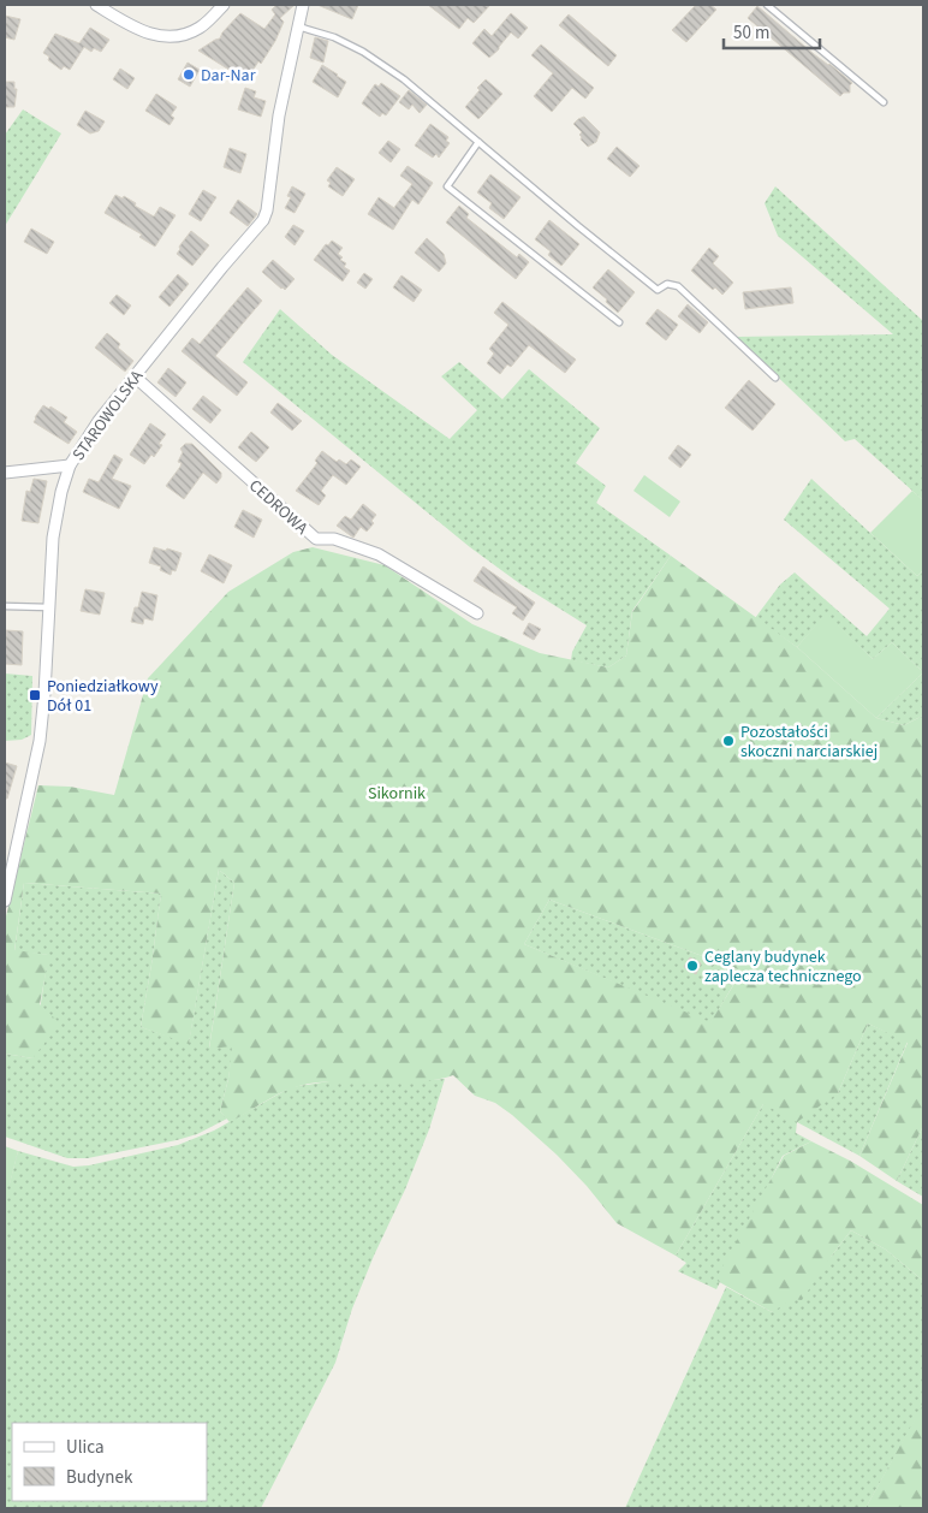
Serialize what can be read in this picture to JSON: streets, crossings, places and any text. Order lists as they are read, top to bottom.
{
  "streets": {
    "street": ["STAROWOLSKA", "CEDROWA"]
  },
  "crossings": [
    ["STAROWOLSKA", "CEDROWA"]
  ],
  "parks": ["Sikornik"],
  "places": {
    "other": ["Dar-Nar", "Pozostałości skoczni narciarskiej", "Ceglany budynek zaplecza technicznego"],
    "transit": ["Poniedziałkowy Dół 01"]
  },
  "legend": ["Ulica", "Budynek"],
  "scale_bar": "50 m"
}
